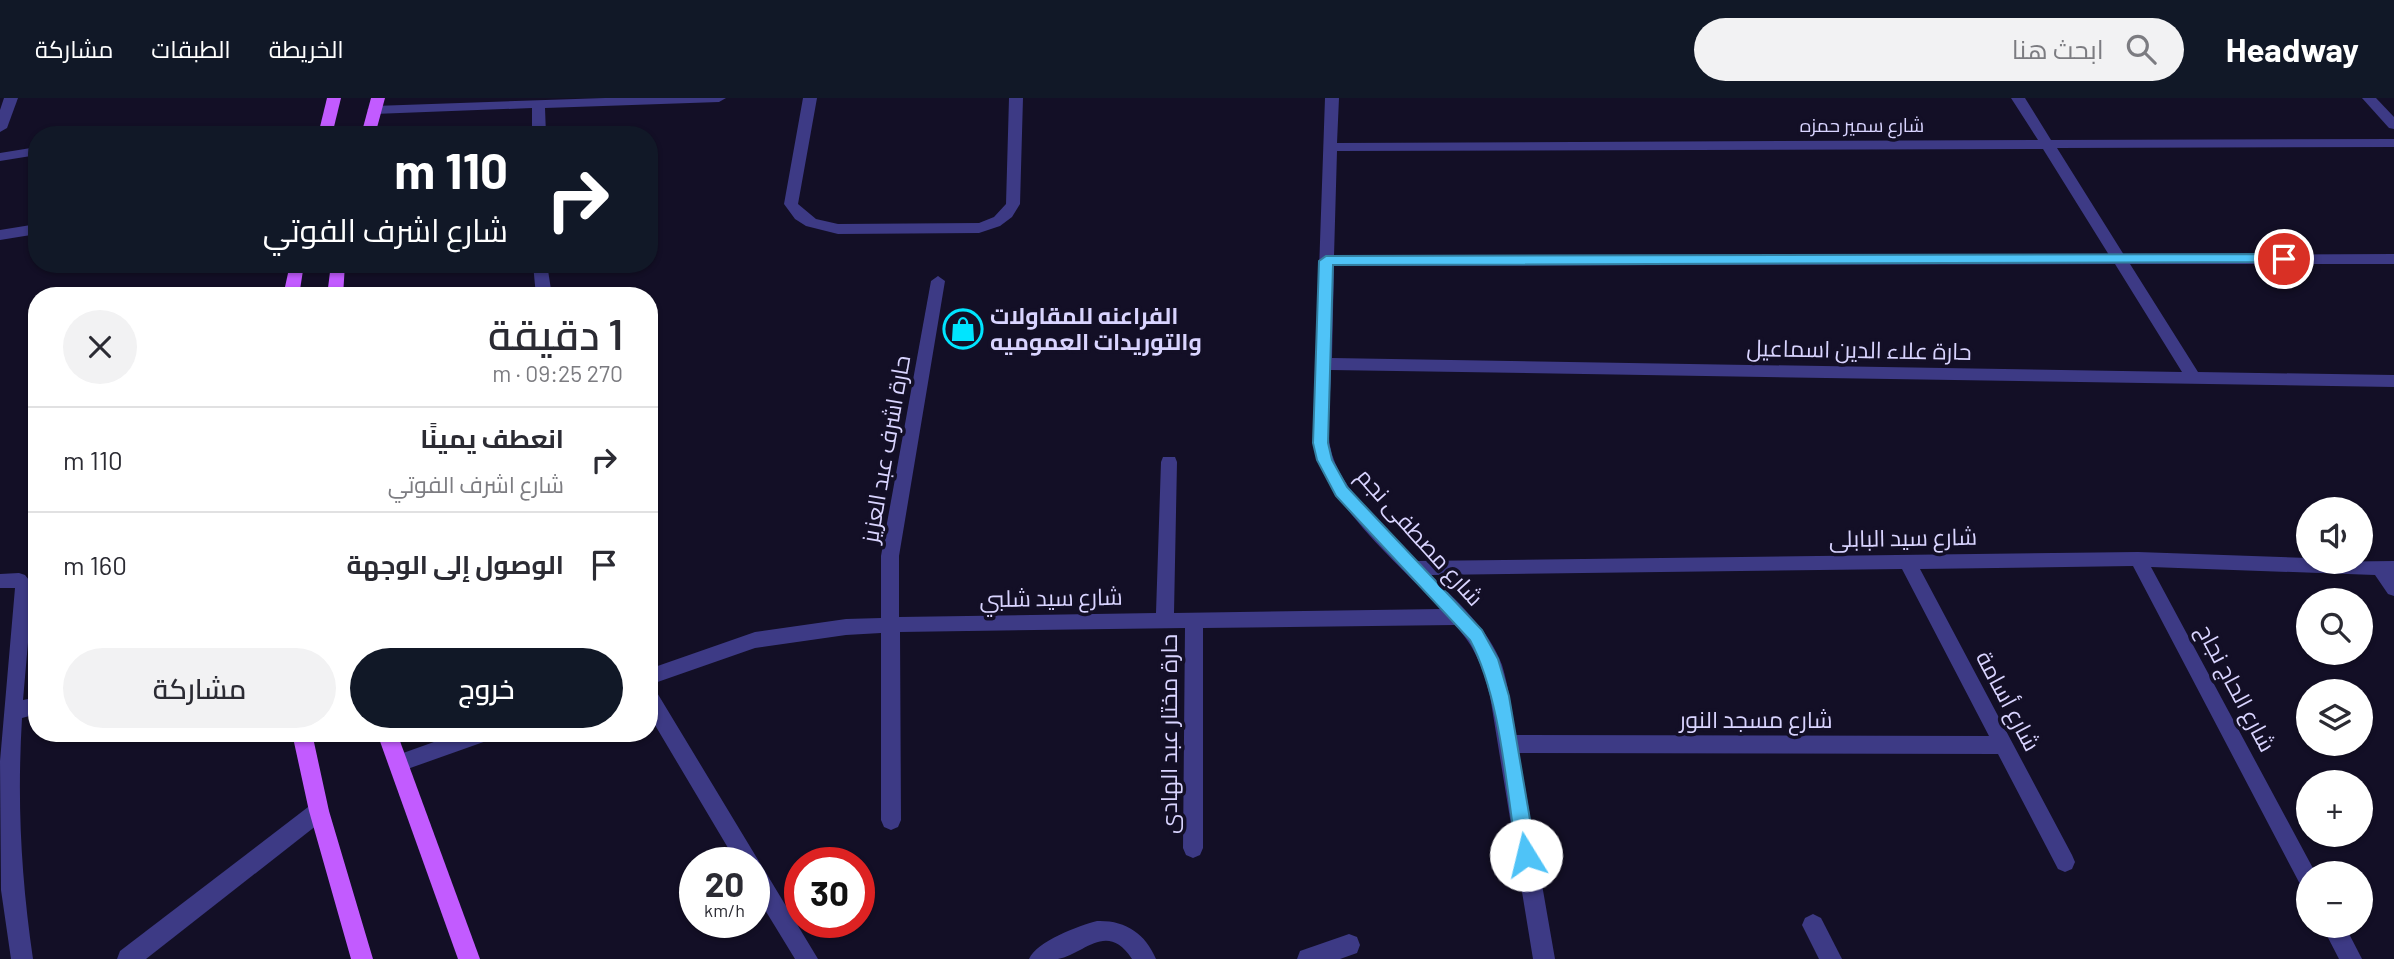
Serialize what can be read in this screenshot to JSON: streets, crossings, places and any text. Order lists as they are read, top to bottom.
{
  "streets": {
    "street": [
      "شارع سمير حمزه",
      "حارة علاء الدين اسماعيل",
      "حارة اشرف عبد العزيز",
      "شارع مصطفى نجم",
      "شارع سيد البابلى",
      "شارع سيد شلبي",
      "شارع الحاج نجاح",
      "شارع أسامة",
      "شارع مسجد النور",
      "حارة مختار عبد الهادى"
    ]
  },
  "crossings": [
    ["شارع سمير حمزه", "شارع مصطفى نجم"],
    ["حارة علاء الدين اسماعيل", "شارع مصطفى نجم"],
    ["حارة اشرف عبد العزيز", "شارع سيد شلبي"],
    ["شارع مصطفى نجم", "شارع سيد البابلى"],
    ["شارع مصطفى نجم", "شارع سيد شلبي"],
    ["شارع مصطفى نجم", "شارع مسجد النور"],
    ["شارع سيد البابلى", "شارع الحاج نجاح"],
    ["شارع سيد البابلى", "شارع أسامة"],
    ["شارع سيد شلبي", "حارة مختار عبد الهادى"],
    ["شارع أسامة", "شارع مسجد النور"]
  ],
  "places": {
    "shop": ["الفراعنه للمقاولات والتوريدات العموميه"]
  },
  "page": {
    "header": "Headway",
    "search": "ابحث هنا",
    "nav": ["الخريطة", "الطبقات", "مشاركة"],
    "turn": ["110 m", "شارع اشرف الفوتي"],
    "heading": ["1 دقيقة", "270 m · 09:25"],
    "list": [
      {
        "name": "انعطف يمينًا",
        "note": "شارع اشرف الفوتي",
        "value": "110 m"
      },
      {
        "name": "الوصول إلى الوجهة",
        "value": "160 m"
      }
    ],
    "map_buttons": ["+", "−"],
    "buttons": ["خروج", "مشاركة"],
    "speed": "20 km/h",
    "limit": "30"
  }
}
